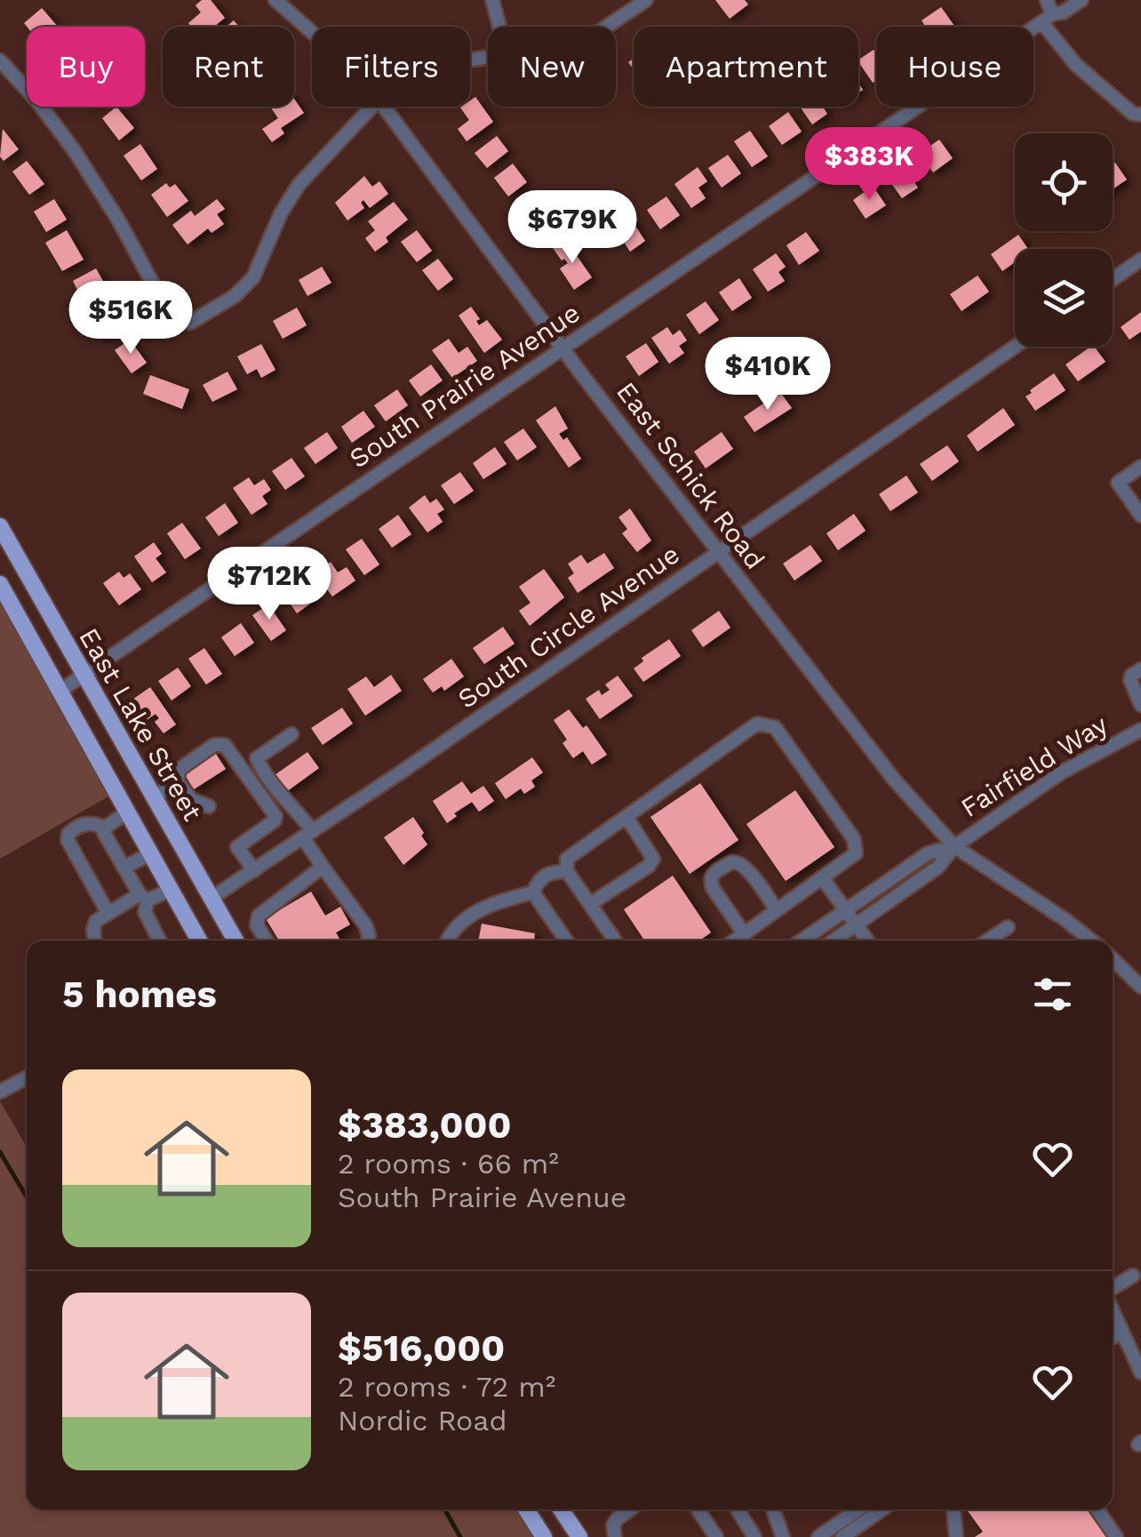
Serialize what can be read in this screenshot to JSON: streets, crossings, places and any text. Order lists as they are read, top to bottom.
{
  "streets": {
    "main road": ["East Lake Street"],
    "street": [
      "South Prairie Avenue",
      "East Schick Road",
      "South Circle Avenue",
      "Fairfield Way"
    ]
  },
  "crossings": [
    ["South Prairie Avenue", "East Schick Road"],
    ["South Prairie Avenue", "East Lake Street"],
    ["East Schick Road", "South Circle Avenue"],
    ["East Schick Road", "Fairfield Way"],
    ["South Circle Avenue", "East Lake Street"]
  ],
  "page": {
    "chip": [
      "Buy",
      "Rent",
      "Filters",
      "New",
      "Apartment",
      "House"
    ],
    "price": [
      "$383K",
      "$679K",
      "$516K",
      "$410K",
      "$712K"
    ],
    "heading": "5 homes",
    "list": [
      {
        "name": "$383,000",
        "note": "2 rooms · 66 m² · South Prairie Avenue"
      },
      {
        "name": "$516,000",
        "note": "2 rooms · 72 m² · Nordic Road"
      }
    ]
  }
}
